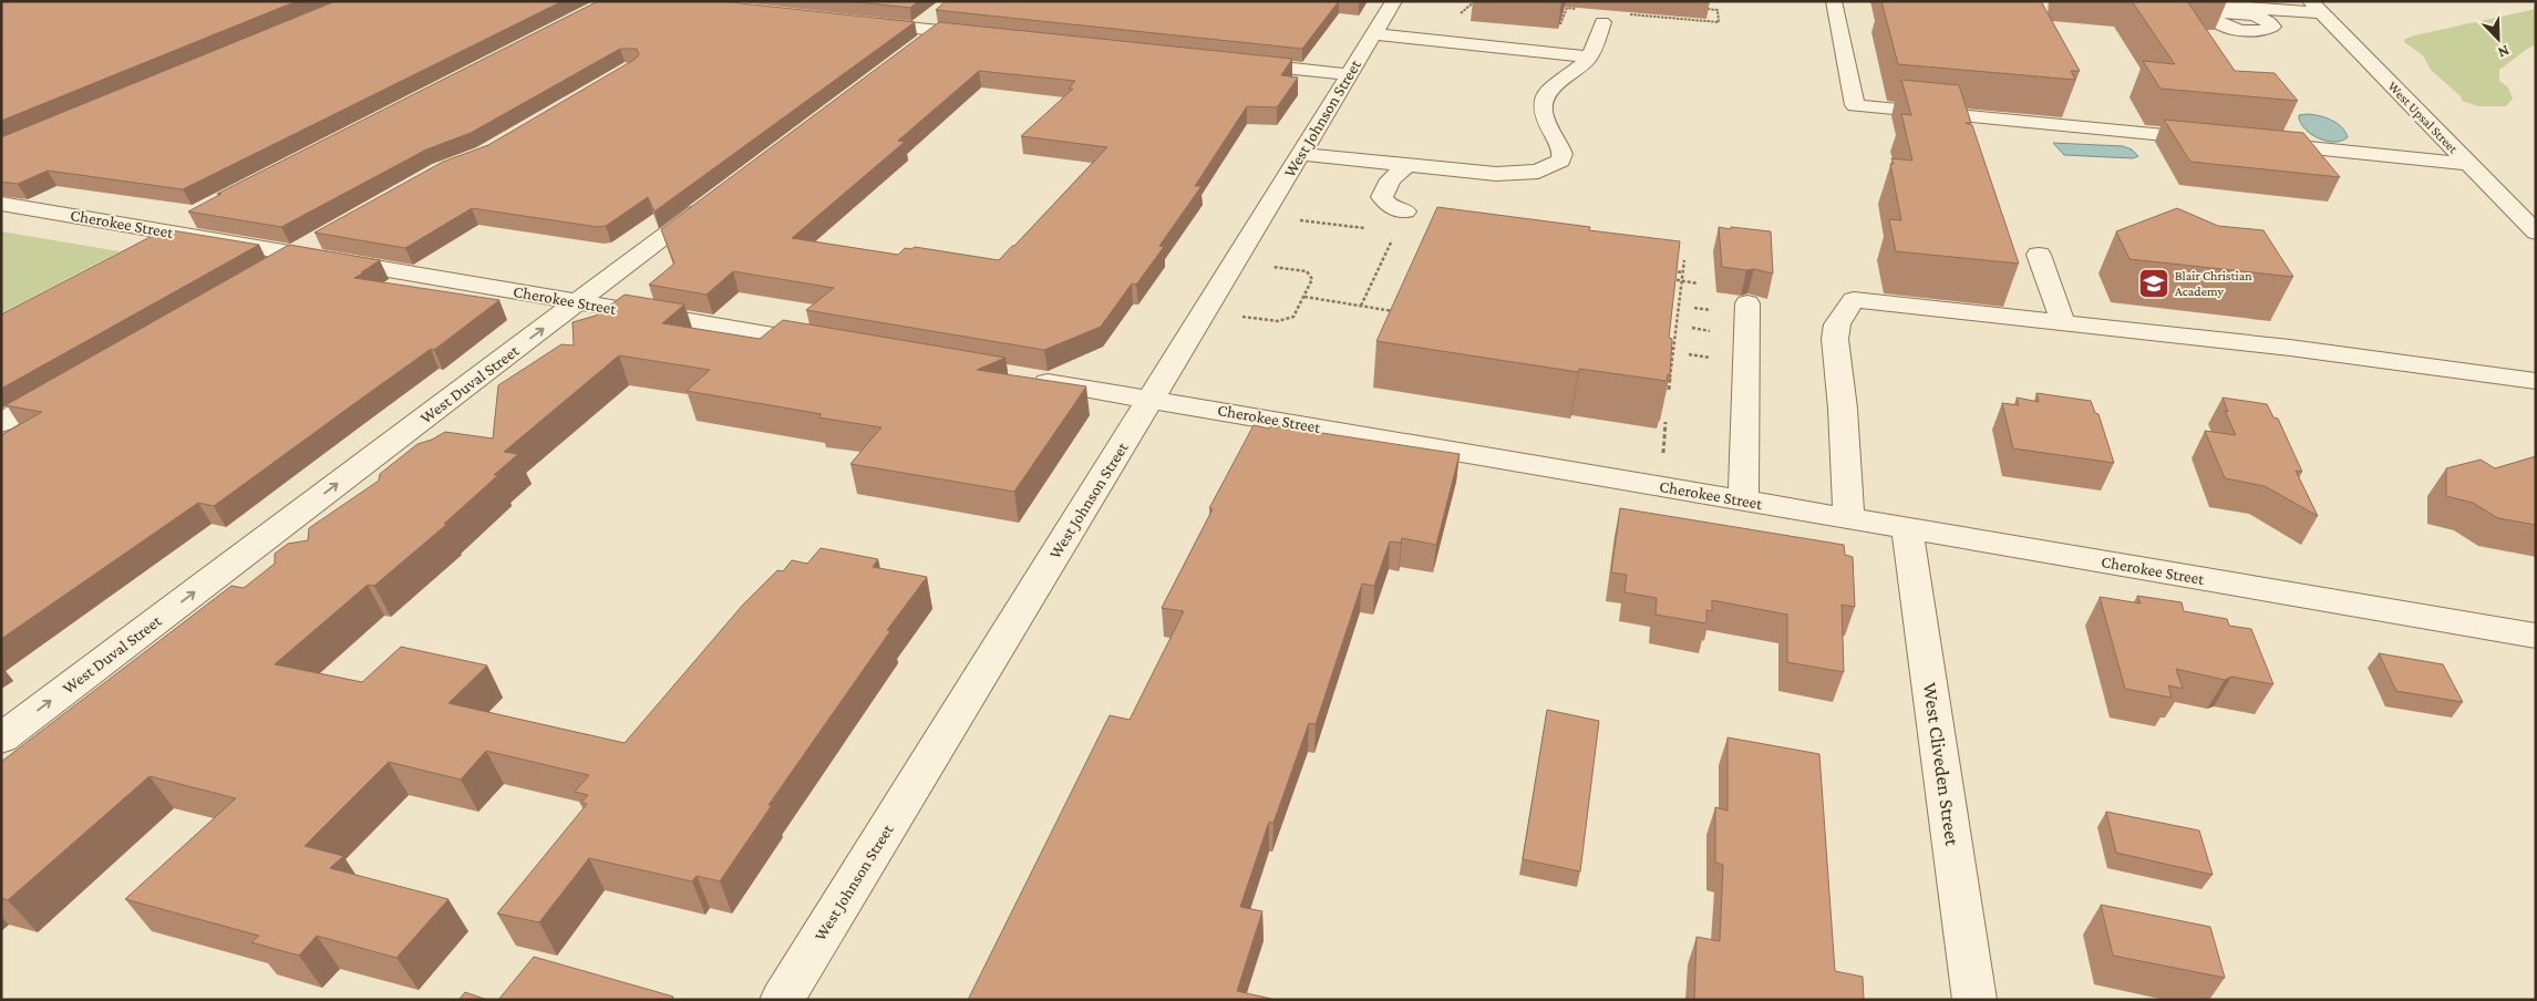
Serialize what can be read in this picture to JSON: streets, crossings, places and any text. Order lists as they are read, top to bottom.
{
  "streets": {
    "street": [
      "West Upsal Street",
      "West Johnson Street",
      "Cherokee Street",
      "West Duval Street",
      "West Cliveden Street"
    ]
  },
  "crossings": [
    ["West Johnson Street", "Cherokee Street"],
    ["Cherokee Street", "West Duval Street"],
    ["Cherokee Street", "West Cliveden Street"]
  ],
  "one_way": ["West Duval Street"],
  "places": {
    "school or university": ["Blair Christian Academy"]
  },
  "north": "bottom right"
}
